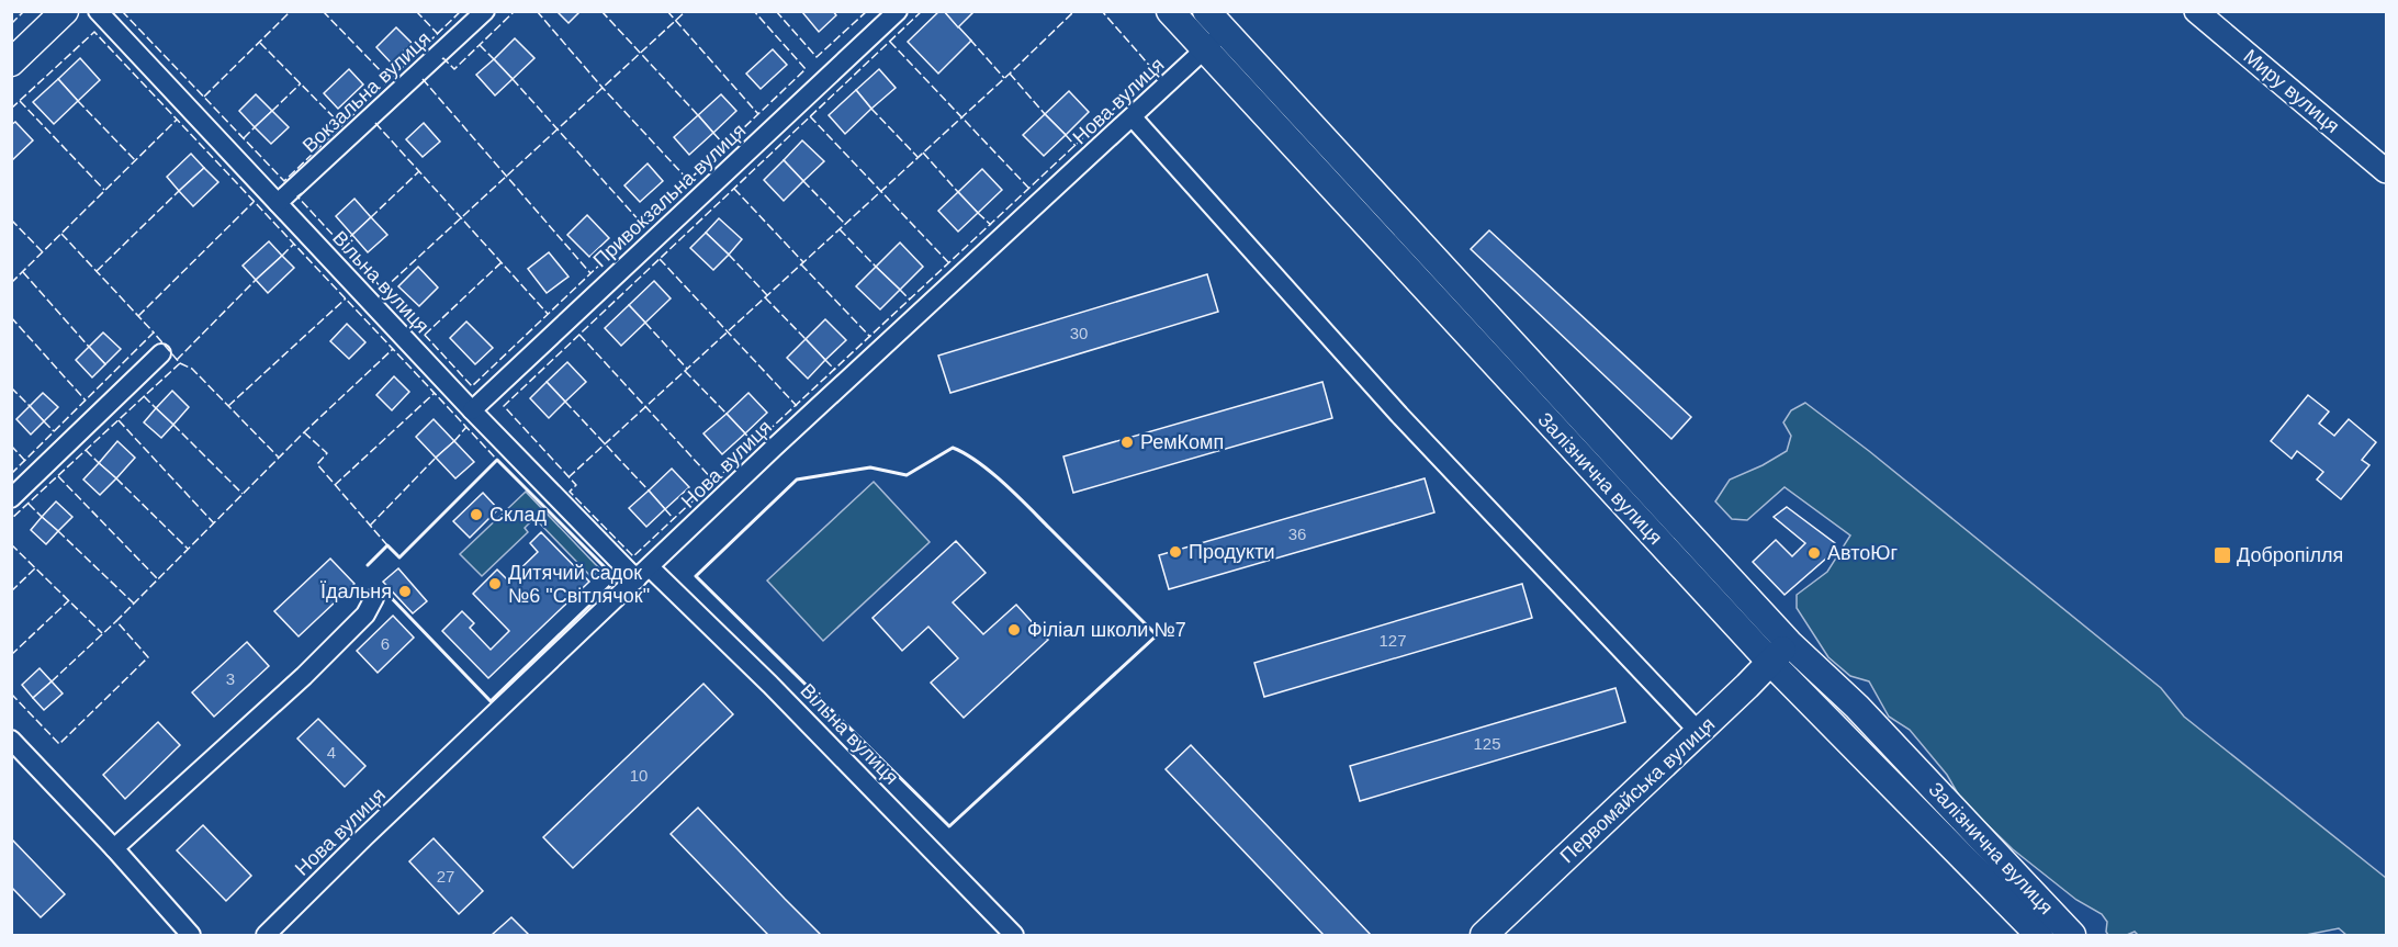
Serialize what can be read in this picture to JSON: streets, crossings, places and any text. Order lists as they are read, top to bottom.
{
  "streets": {
    "main road": ["Залізнична вулиця", "Первомайська вулиця"],
    "street": [
      "Миру вулиця",
      "Вокзальна вулиця",
      "Нова вулиця",
      "Привокзальна вулиця",
      "Вільна вулиця"
    ]
  },
  "crossings": [
    ["Вокзальна вулиця", "Вільна вулиця"],
    ["Нова вулиця", "Вільна вулиця"],
    ["Нова вулиця", "Залізнична вулиця"],
    ["Привокзальна вулиця", "Вільна вулиця"],
    ["Залізнична вулиця", "Первомайська вулиця"]
  ],
  "places": {
    "other": [
      "РемКомп",
      "Склад",
      "Продукти",
      "АвтоЮг",
      "Дитячий садок №6 \"Світлячок\"",
      "Їдальня",
      "Філіал школи №7"
    ],
    "transit": ["Добропілля"]
  },
  "house_numbers": [
    "30",
    "36",
    "127",
    "6",
    "3",
    "125",
    "4",
    "10",
    "27"
  ]
}
